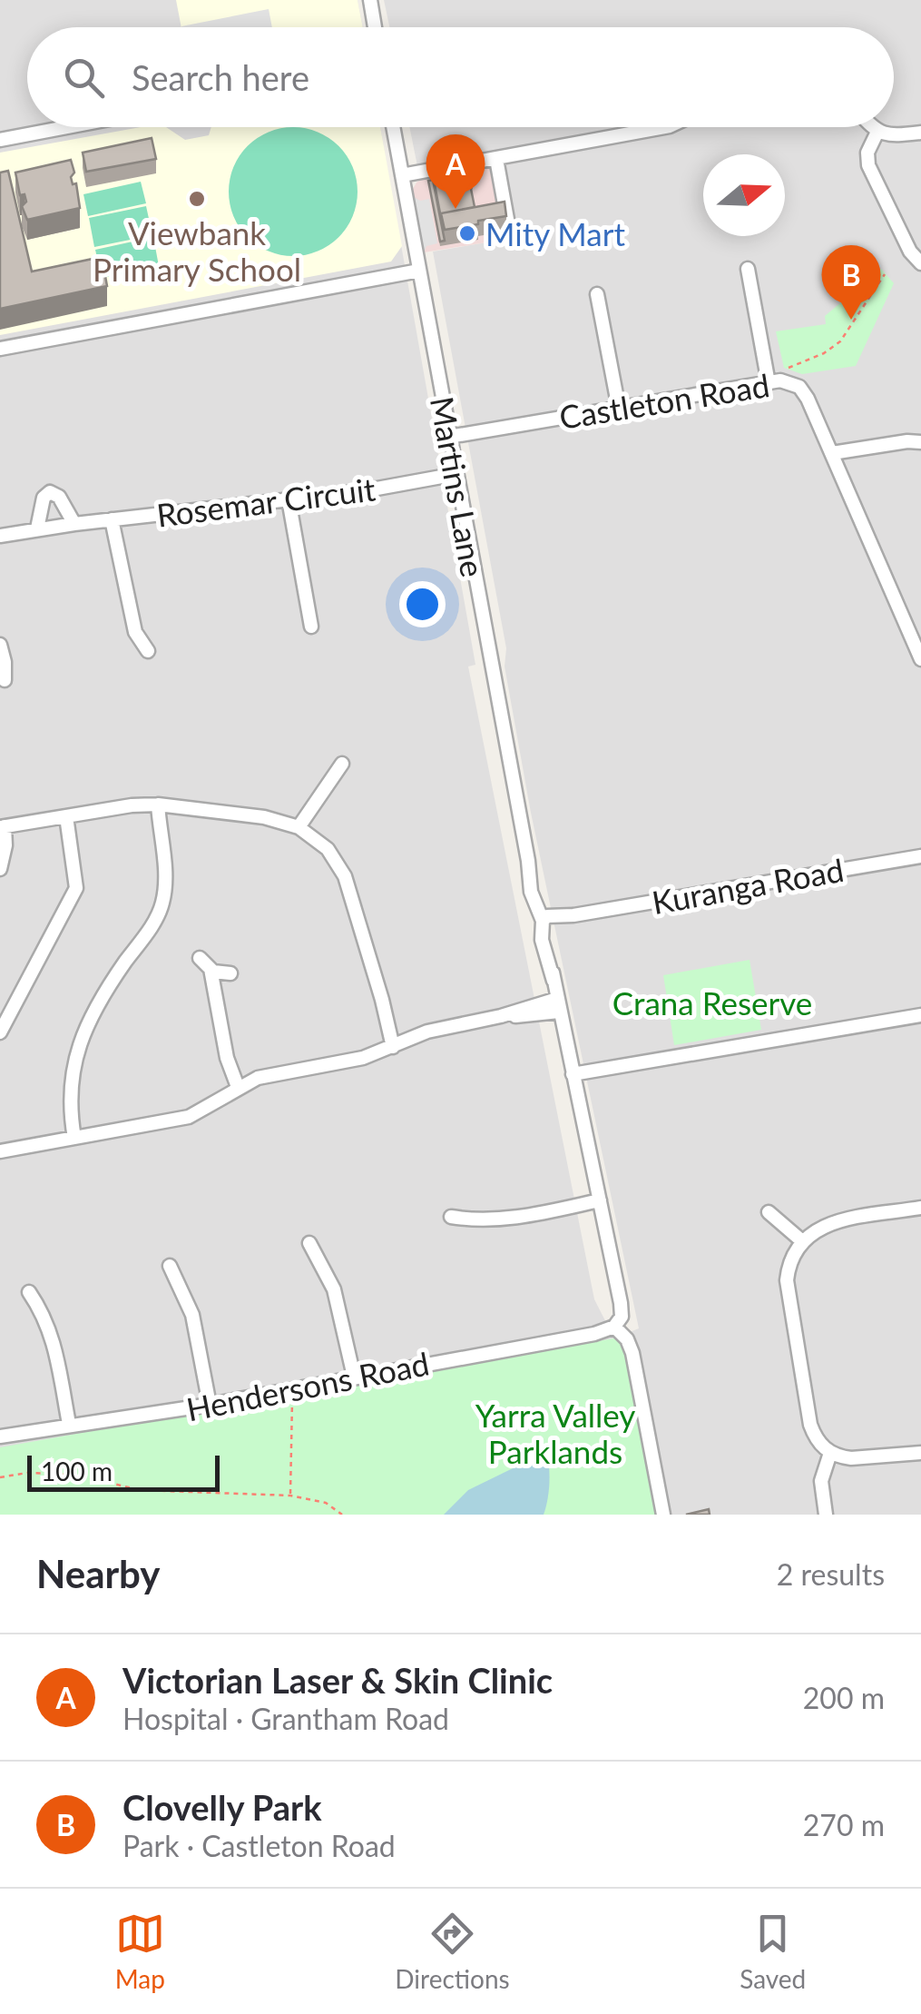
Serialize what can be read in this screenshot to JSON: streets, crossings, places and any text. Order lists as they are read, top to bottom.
{
  "streets": {
    "street": [
      "Castleton Road",
      "Martins Lane",
      "Rosemar Circuit",
      "Kuranga Road",
      "Hendersons Road"
    ]
  },
  "crossings": [
    ["Castleton Road", "Martins Lane"],
    ["Martins Lane", "Rosemar Circuit"],
    ["Martins Lane", "Kuranga Road"],
    ["Martins Lane", "Hendersons Road"]
  ],
  "parks": ["Crana Reserve", "Yarra Valley Parklands"],
  "places": ["Viewbank Primary School", "Mity Mart"],
  "scale_bar": "100 m",
  "north": "right",
  "page": {
    "search": "Search here",
    "pins": ["A", "B"],
    "scale": "100 m",
    "heading": ["Nearby", "2 results"],
    "list": [
      {
        "mark": "A",
        "name": "Victorian Laser & Skin Clinic",
        "note": "Hospital · Grantham Road",
        "value": "200 m"
      },
      {
        "mark": "B",
        "name": "Clovelly Park",
        "note": "Park · Castleton Road",
        "value": "270 m"
      }
    ],
    "nav": ["Map", "Directions", "Saved"]
  }
}
